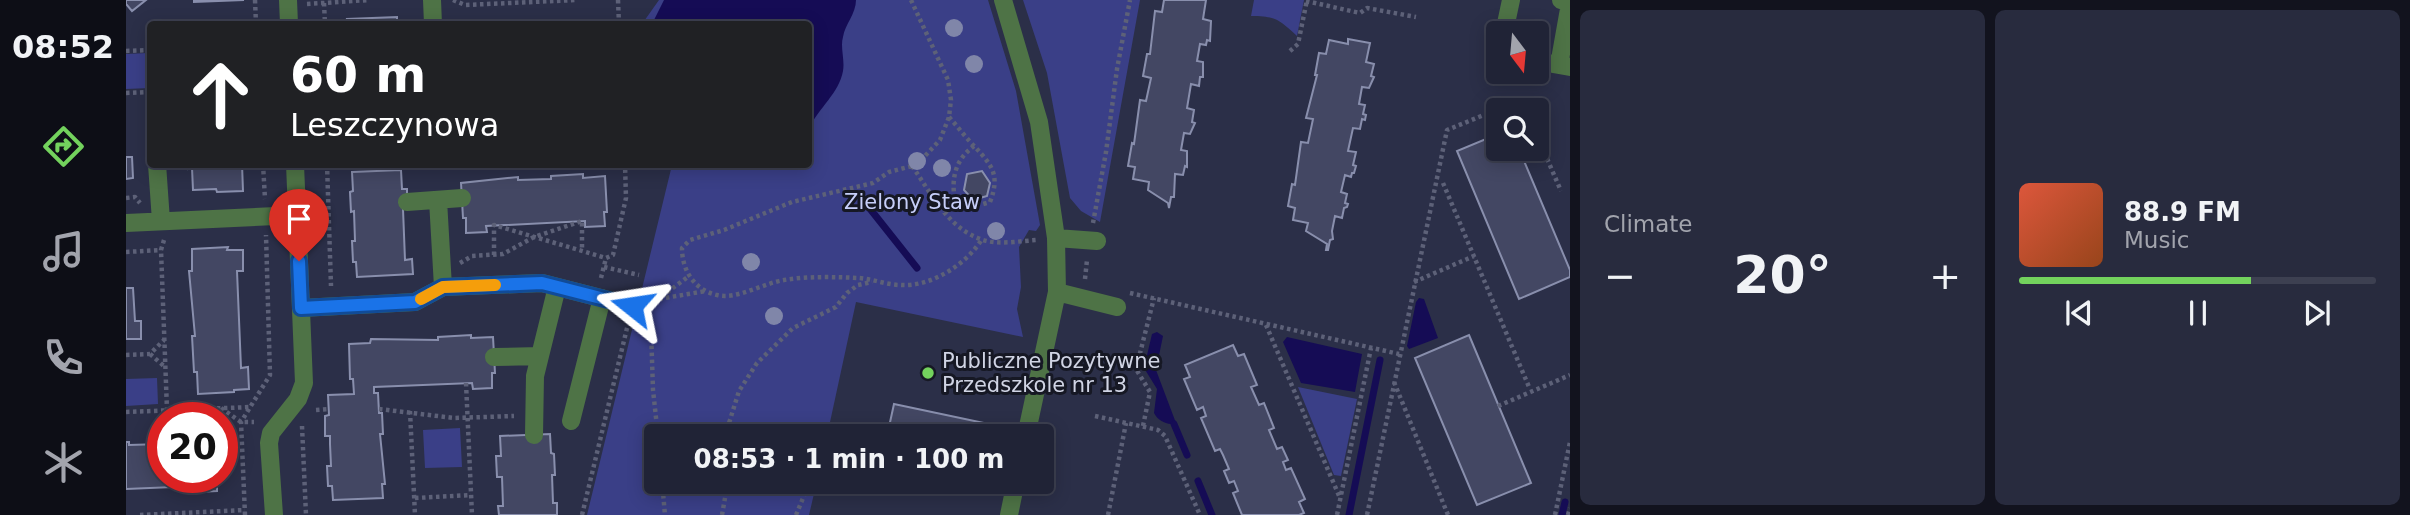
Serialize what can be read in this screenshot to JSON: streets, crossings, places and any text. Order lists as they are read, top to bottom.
{
  "parks": ["Zielony Staw"],
  "places": ["Publiczne Pozytywne Przedszkole nr 13"],
  "north": "bottom",
  "page": {
    "tabs": "08:52",
    "tile": "Climate",
    "turn": ["60 m", "Leszczynowa"],
    "song": ["88.9 FM", "Music"],
    "heat": ["−", "20°", "+"],
    "limit": "20",
    "trip": "08:53 · 1 min · 100 m"
  }
}
